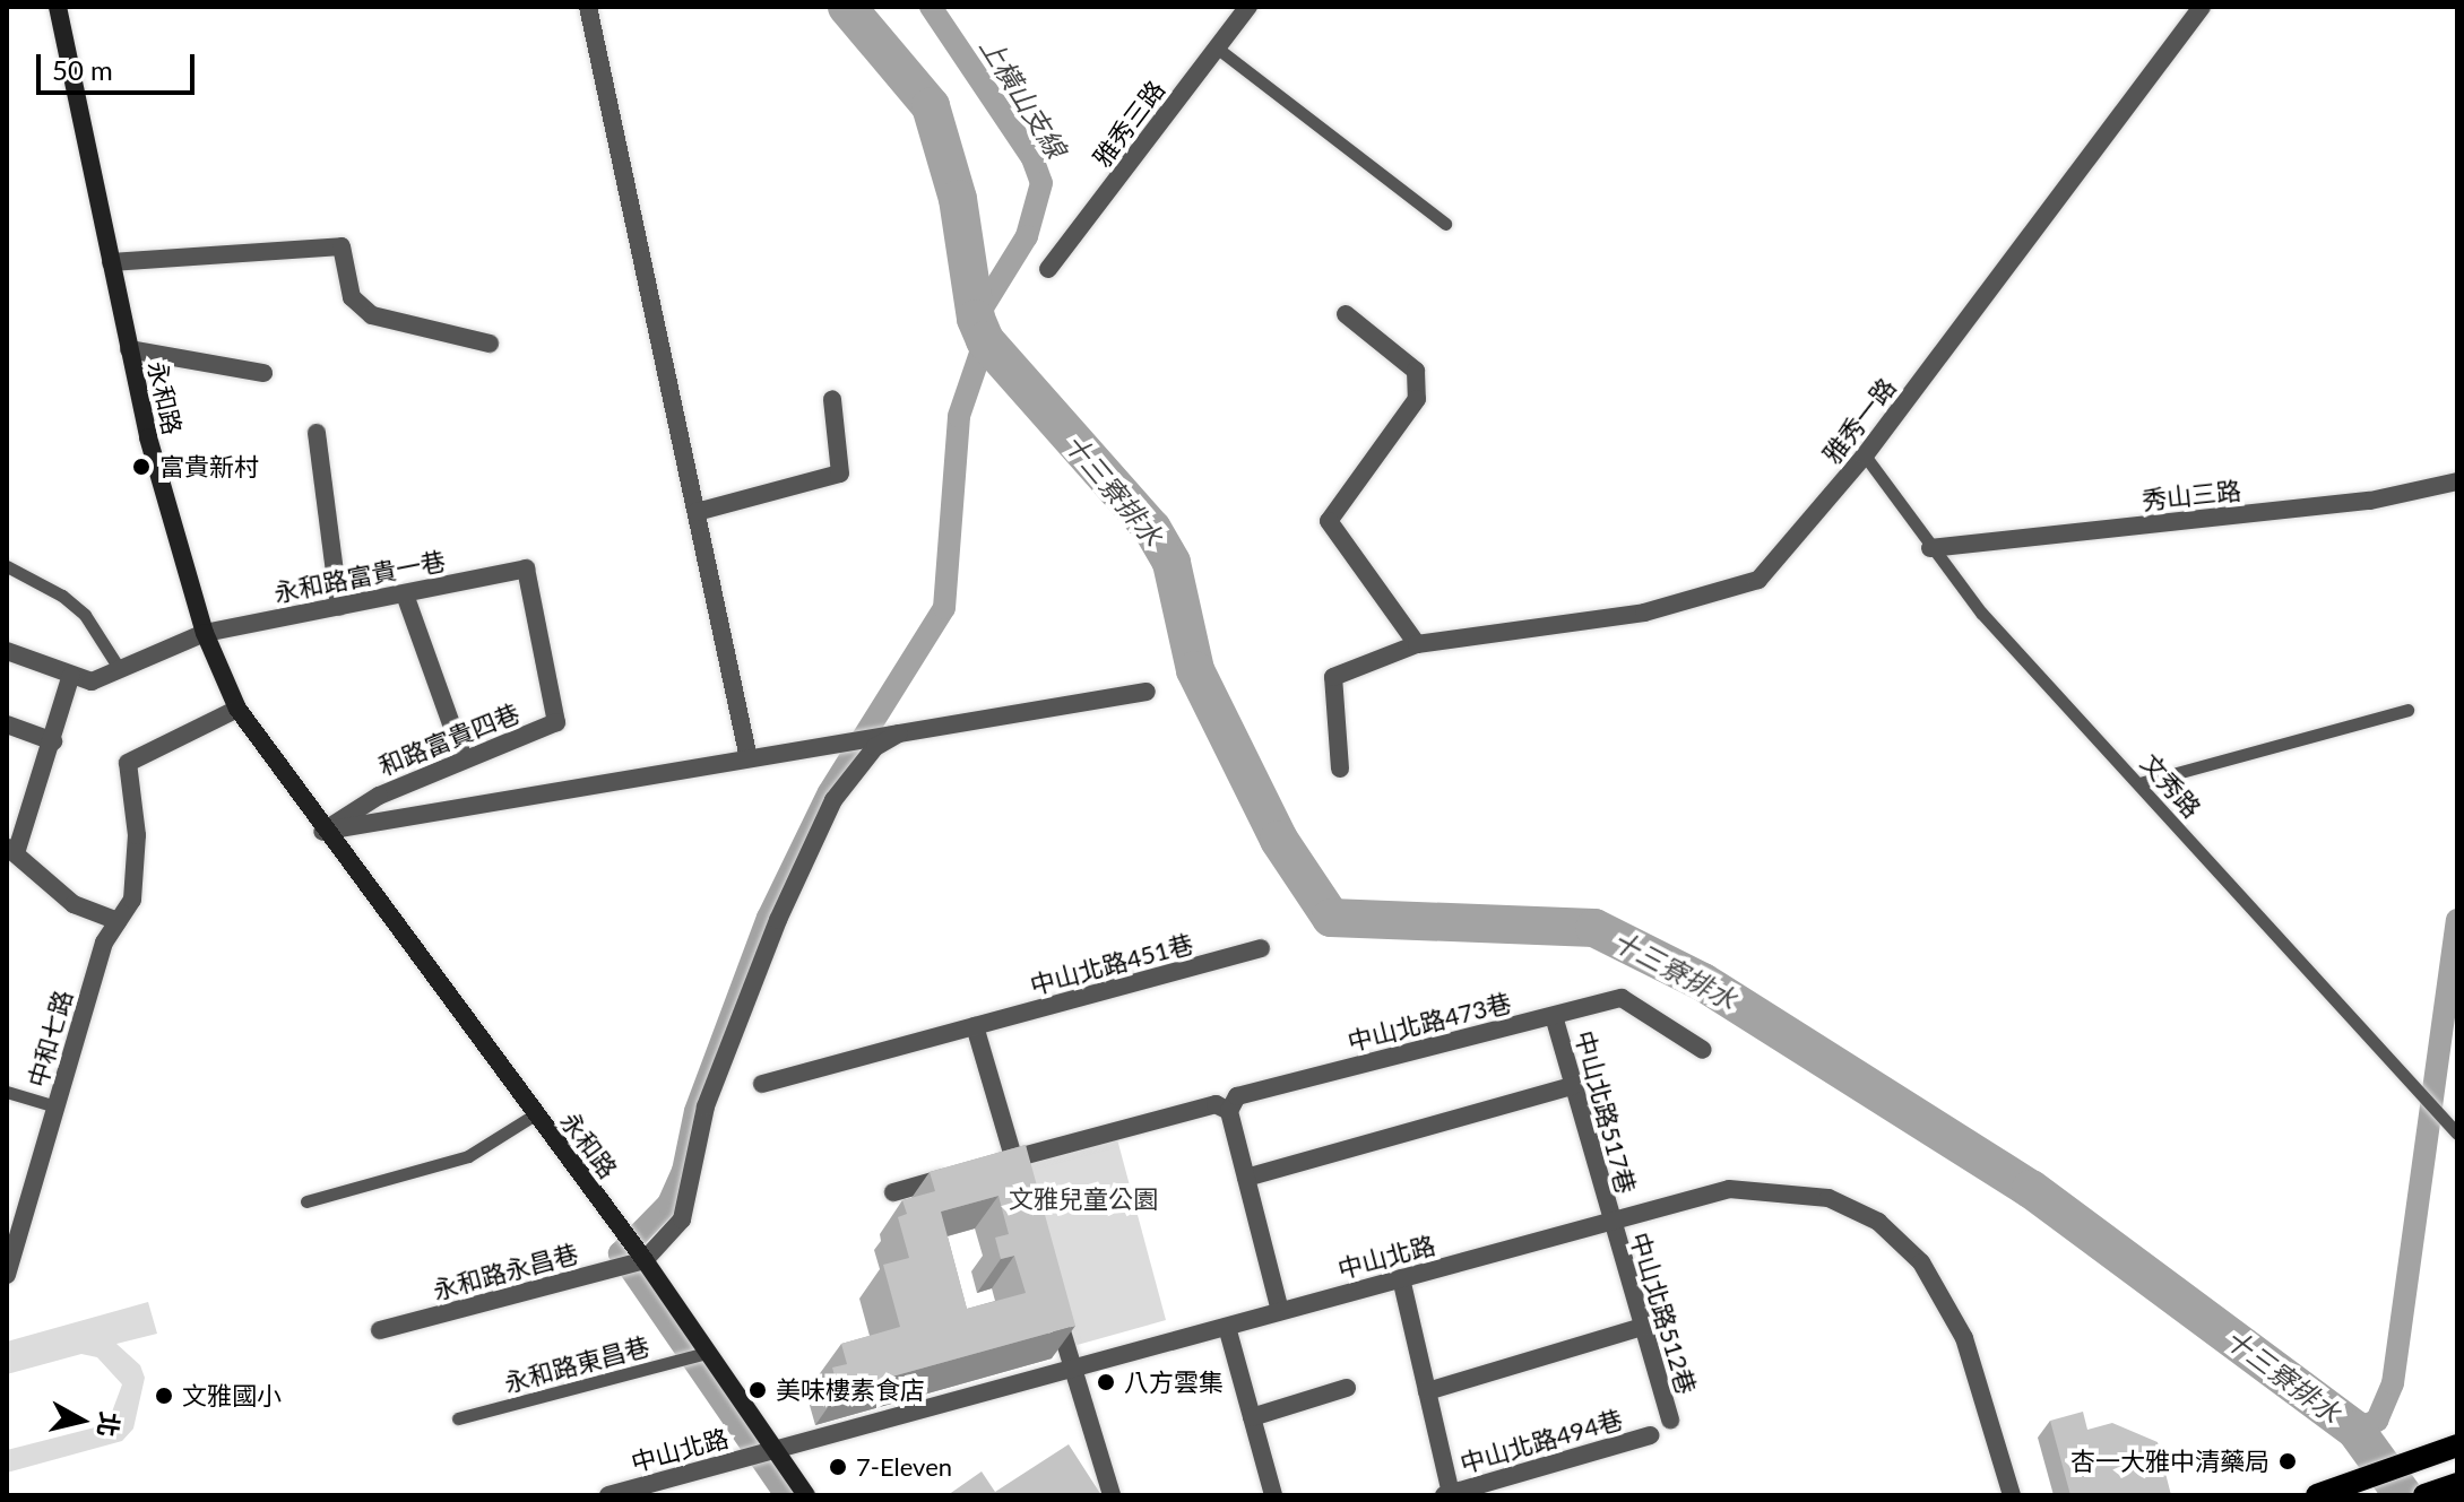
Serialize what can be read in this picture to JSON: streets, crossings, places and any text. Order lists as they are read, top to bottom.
{
  "streets": {
    "main road": ["永和路"],
    "street": [
      "雅秀三路",
      "雅秀一路",
      "秀山三路",
      "永和路富貴一巷",
      "和路富貴四巷",
      "中山北路451巷",
      "中山北路473巷",
      "中和七路",
      "中山北路517巷",
      "中山北路",
      "永和路永昌巷",
      "中山北路512巷",
      "中山北路494巷"
    ],
    "lane": ["文秀路", "永和路東昌巷"]
  },
  "crossings": [
    ["永和路", "永和路富貴一巷"],
    ["永和路", "和路富貴四巷"],
    ["永和路", "中和七路"],
    ["永和路", "中山北路"],
    ["永和路", "永和路永昌巷"],
    ["永和路", "永和路東昌巷"],
    ["雅秀一路", "文秀路"],
    ["秀山三路", "文秀路"],
    ["永和路富貴一巷", "和路富貴四巷"],
    ["中山北路473巷", "中山北路517巷"],
    ["中山北路517巷", "中山北路"],
    ["中山北路517巷", "中山北路512巷"],
    ["中山北路", "中山北路512巷"],
    ["中山北路", "中山北路494巷"]
  ],
  "water": ["上橫山支線", "十三寮排水"],
  "parks": ["文雅兒童公園"],
  "places": [
    "富貴新村",
    "八方雲集",
    "美味樓素食店",
    "文雅國小",
    "杏一大雅中清藥局",
    "7-Eleven"
  ],
  "scale_bar": "50 m",
  "north": "right"
}
